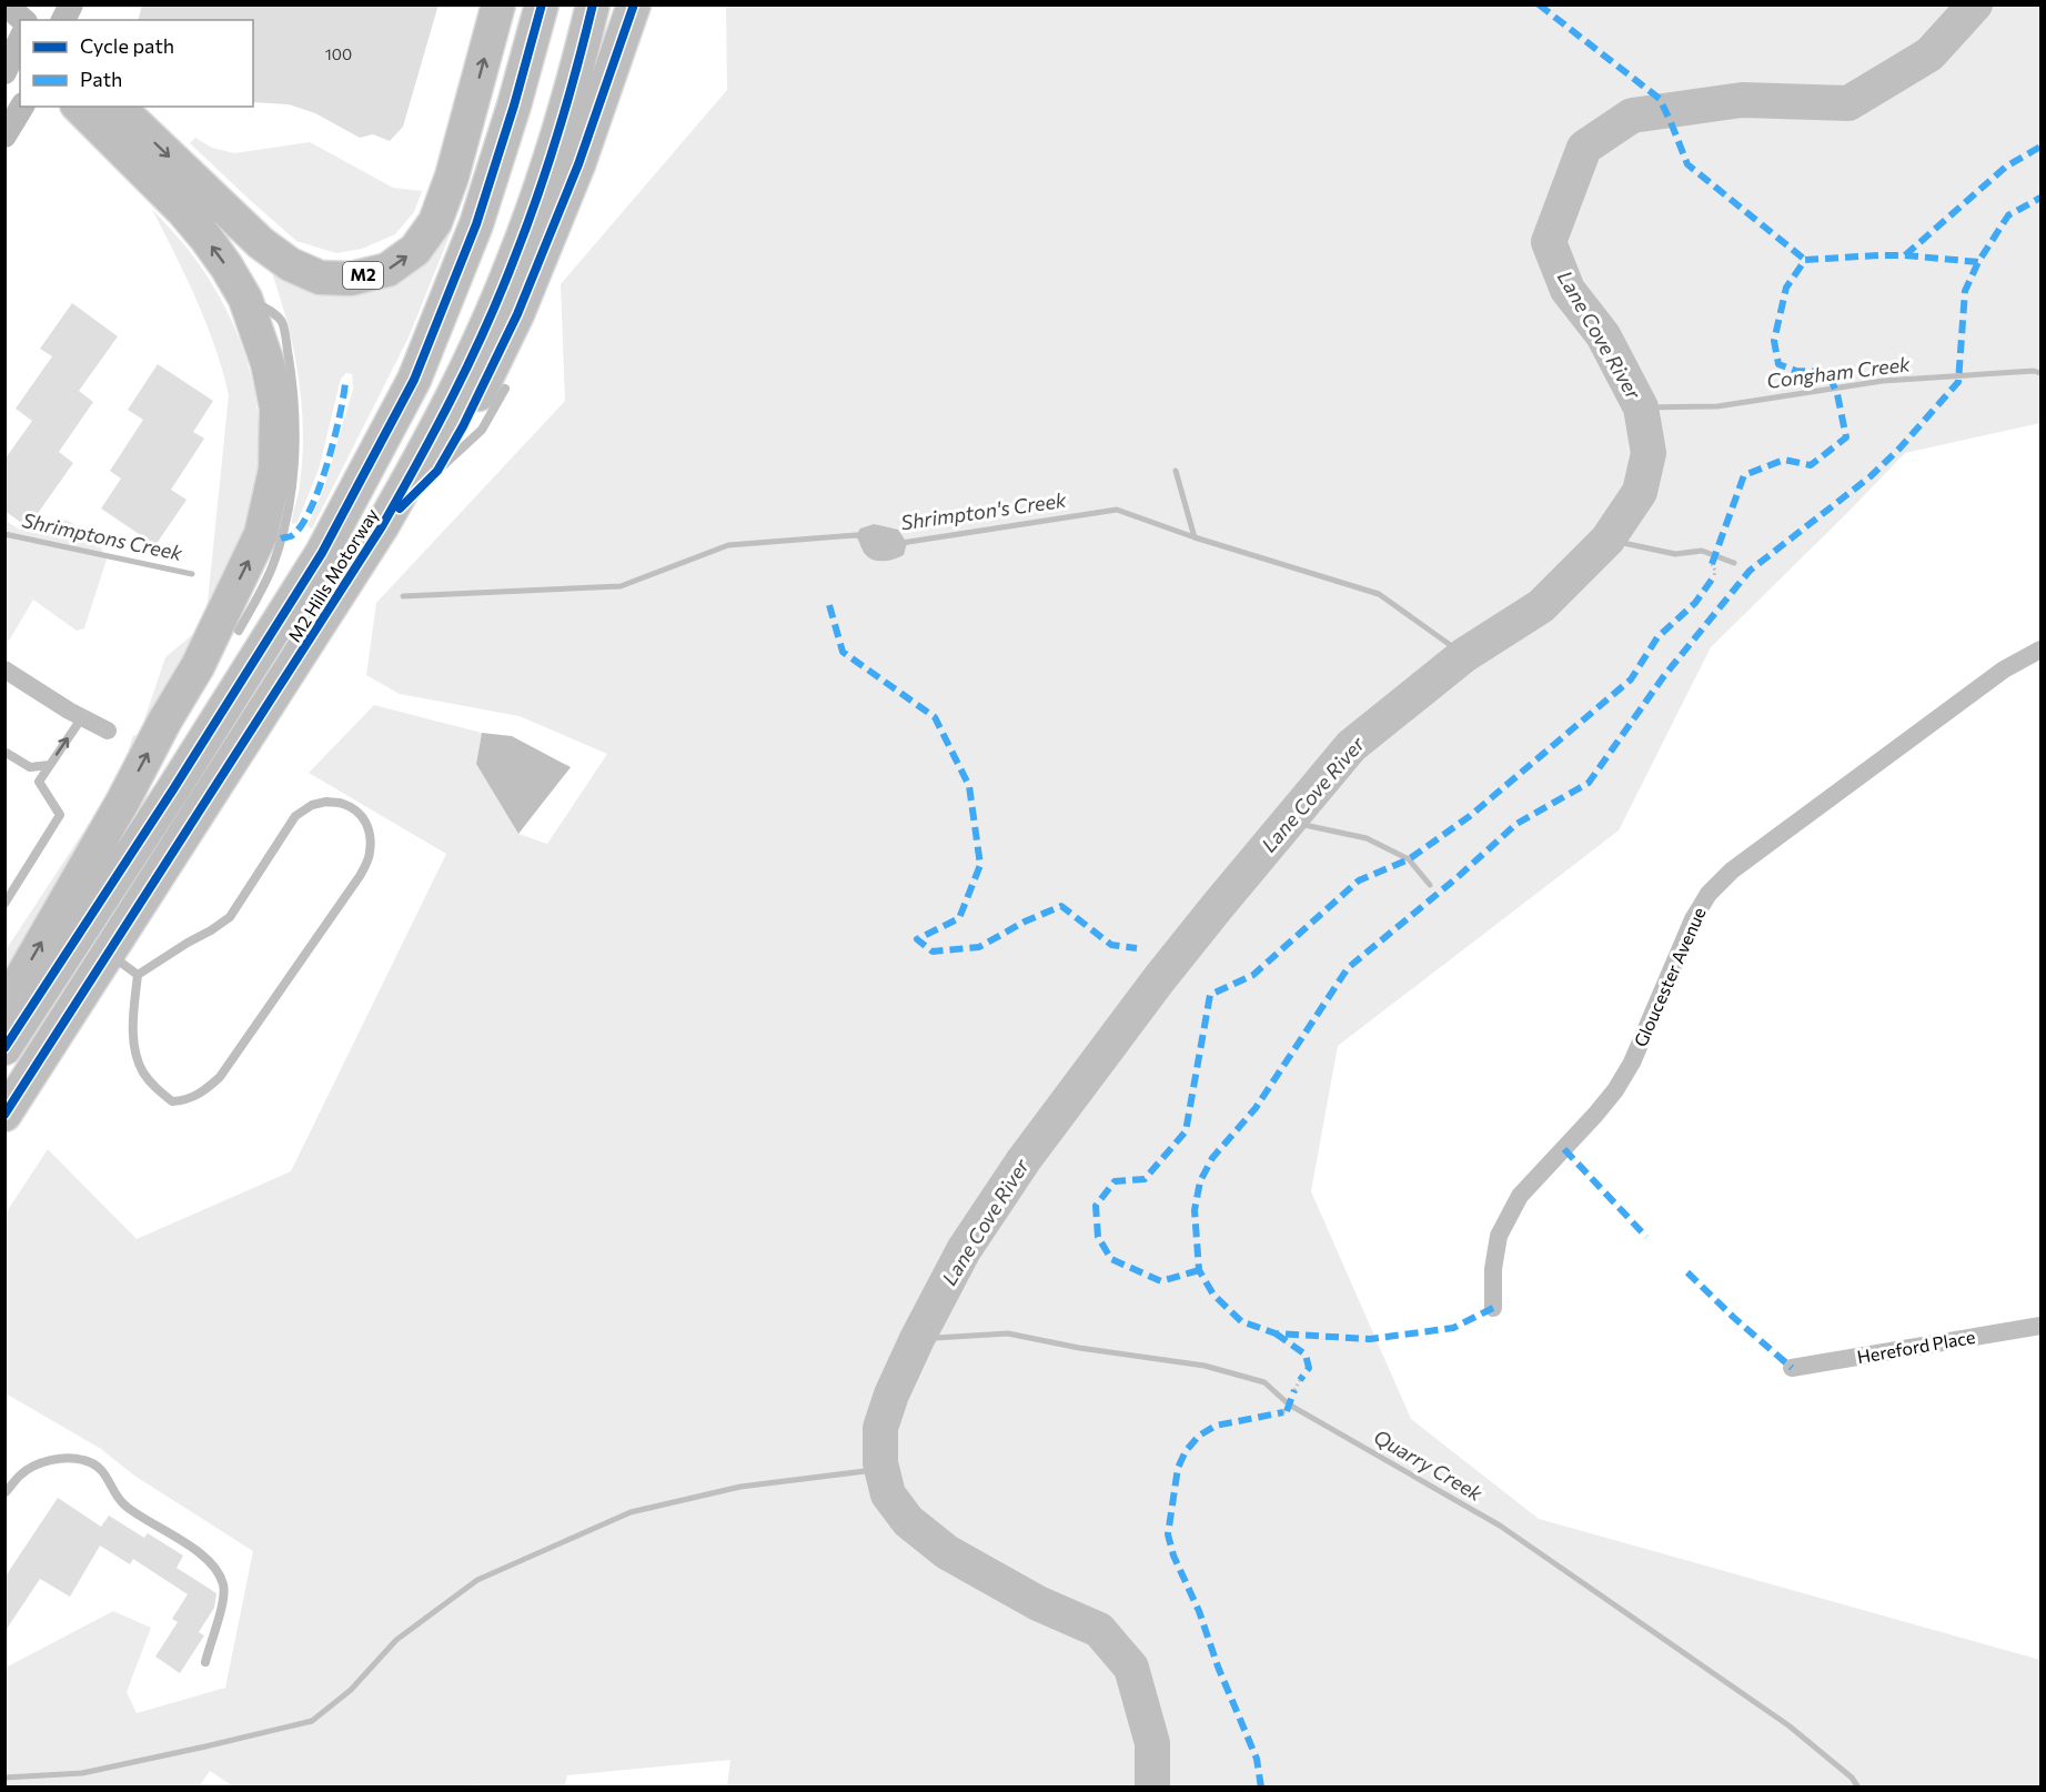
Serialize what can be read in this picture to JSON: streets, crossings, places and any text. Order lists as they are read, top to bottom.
{
  "streets": {
    "highway": ["M2", "M2 Hills Motorway"],
    "street": ["Gloucester Avenue", "Hereford Place"]
  },
  "water": [
    "Lane Cove River",
    "Congham Creek",
    "Shrimpton's Creek",
    "Shrimptons Creek",
    "Quarry Creek"
  ],
  "house_numbers": ["100"],
  "legend": ["Cycle path", "Path"]
}
